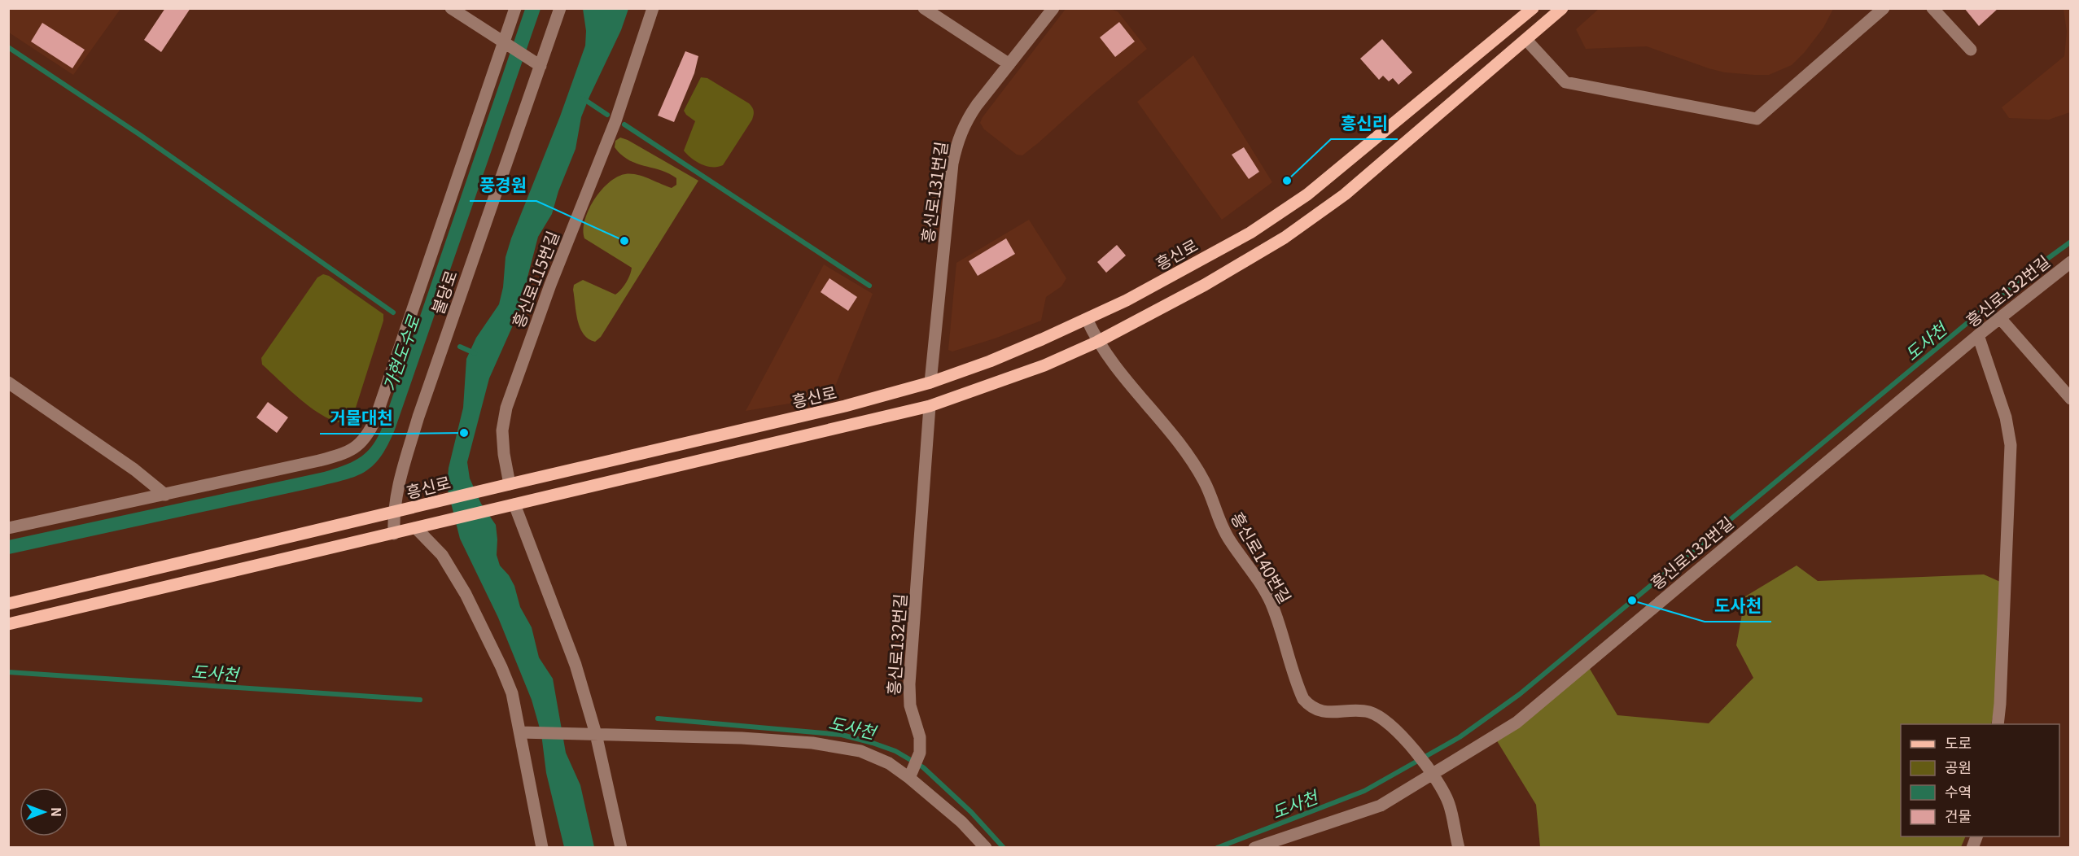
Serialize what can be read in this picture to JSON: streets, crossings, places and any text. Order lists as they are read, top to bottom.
{
  "streets": {
    "main road": ["흥신로"],
    "street": [
      "흥신로131번길",
      "흥신로115번길",
      "흥신로132번길",
      "불당로",
      "흥신로140번길"
    ]
  },
  "crossings": [
    ["흥신로131번길", "흥신로"],
    ["흥신로", "흥신로115번길"],
    ["흥신로", "불당로"],
    ["흥신로", "흥신로140번길"],
    ["흥신로132번길", "흥신로140번길"]
  ],
  "water": ["도사천", "가현도수로"],
  "places": [
    "흥신리",
    "풍경원",
    "거물대천",
    "도사천"
  ],
  "legend": [
    "도로",
    "공원",
    "수역",
    "건물"
  ],
  "north": "right"
}
